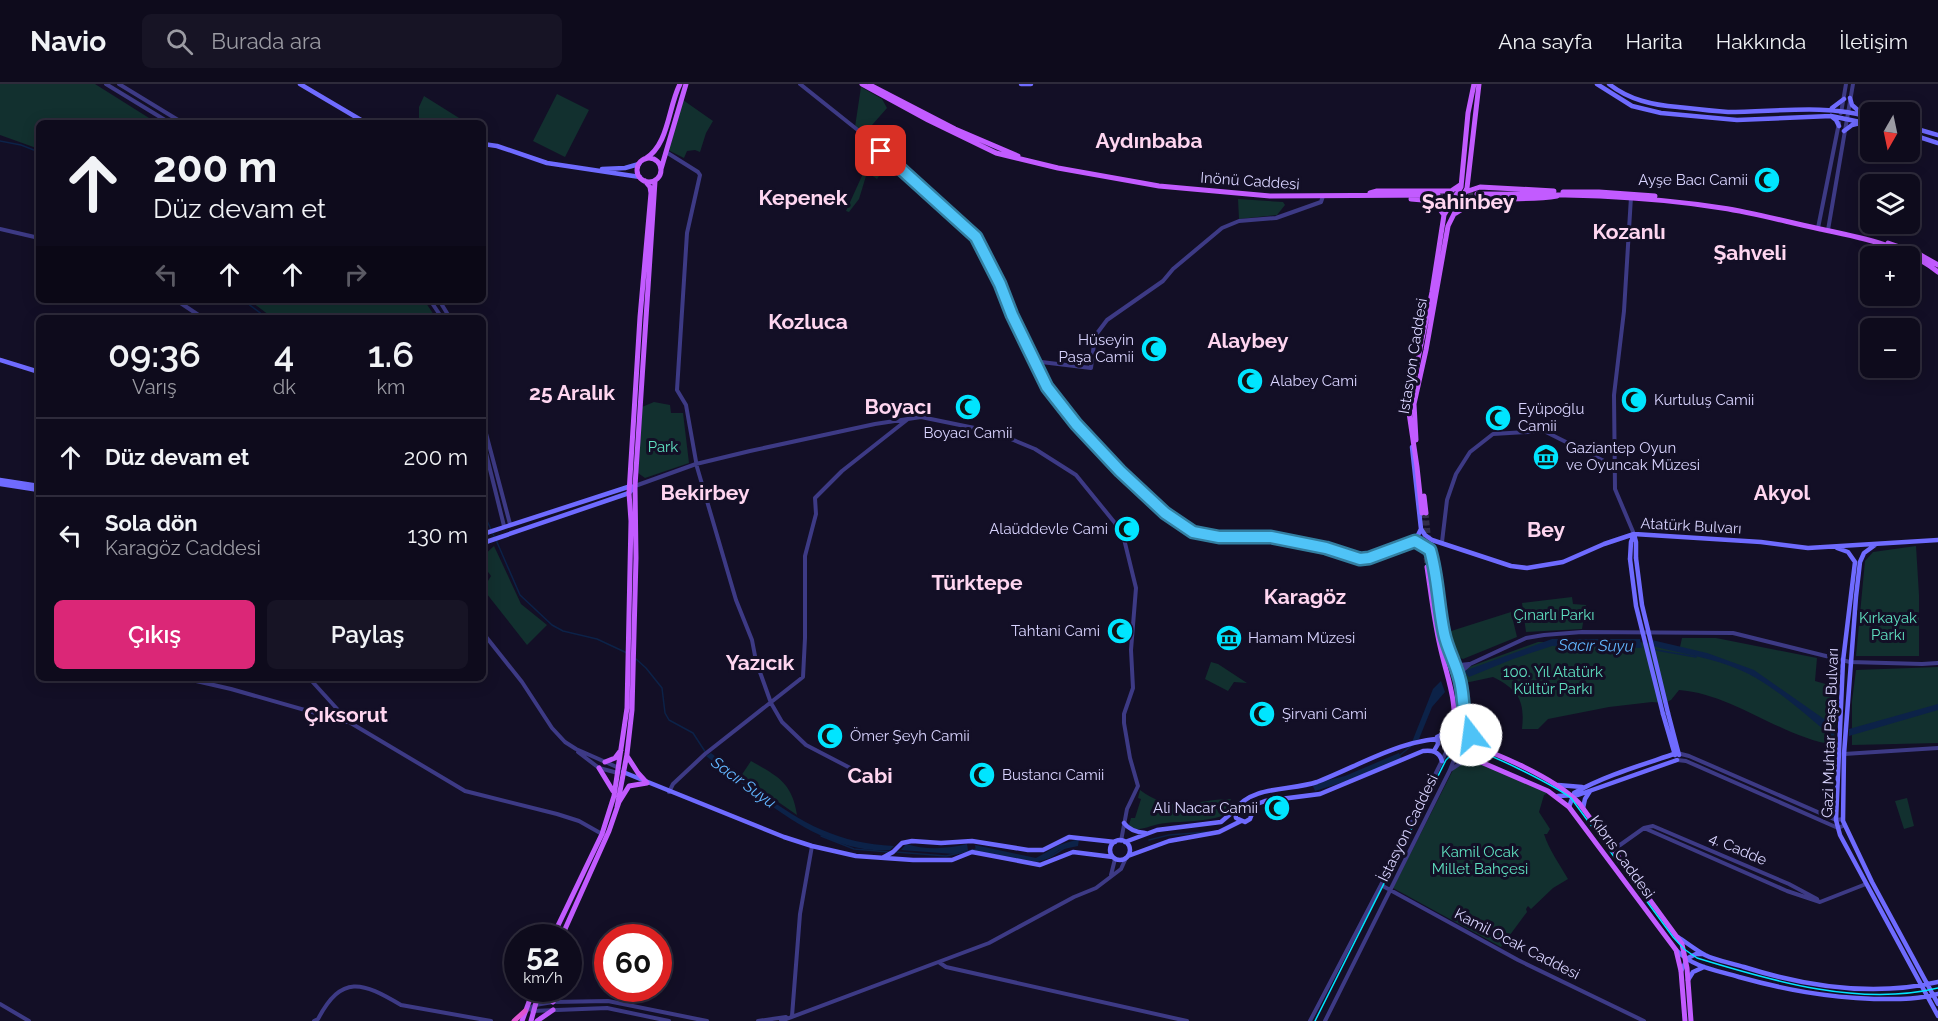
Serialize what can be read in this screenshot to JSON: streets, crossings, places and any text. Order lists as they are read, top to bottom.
{
  "streets": {
    "main road": [
      "Inönü Caddesi",
      "Istasyon Caddesi",
      "Atatürk Bulvarı",
      "Gazi Muhtar Paşa Bulvarı",
      "İstasyon Caddesi",
      "Kıbrıs Caddesi"
    ],
    "street": ["4. Cadde", "Kamil Ocak Caddesi"]
  },
  "crossings": [
    ["Atatürk Bulvarı", "Gazi Muhtar Paşa Bulvarı"],
    ["Gazi Muhtar Paşa Bulvarı", "4. Cadde"],
    ["İstasyon Caddesi", "Kıbrıs Caddesi"],
    ["İstasyon Caddesi", "Kamil Ocak Caddesi"]
  ],
  "districts": [
    "Aydınbaba",
    "Kepenek",
    "Şahinbey",
    "Kozanlı",
    "Şahveli",
    "Kozluca",
    "Alaybey",
    "25 Aralık",
    "Boyacı",
    "Bekirbey",
    "Akyol",
    "Bey",
    "Türktepe",
    "Karagöz",
    "Yazıcık",
    "Çıksorut",
    "Cabi"
  ],
  "water": ["Sacır Suyu"],
  "parks": [
    "Park",
    "Çınarlı Parkı",
    "Kırkayak Parkı",
    "100. Yıl Atatürk Kültür Parkı",
    "Kamil Ocak Millet Bahçesi"
  ],
  "places": {
    "mosque": [
      "Ayşe Bacı Camii",
      "Hüseyin Paşa Camii",
      "Alabey Cami",
      "Kurtuluş Camii",
      "Boyacı Camii",
      "Eyüpoğlu Camii",
      "Alaüddevle Cami",
      "Tahtani Cami",
      "Şirvani Cami",
      "Ömer Şeyh Camii",
      "Bustancı Camii",
      "Ali Nacar Camii"
    ],
    "museum": ["Gaziantep Oyun ve Oyuncak Müzesi", "Hamam Müzesi"]
  },
  "north": "bottom",
  "page": {
    "header": "Navio",
    "search": "Burada ara",
    "nav": [
      "Ana sayfa",
      "Harita",
      "Hakkında",
      "İletişim"
    ],
    "map_buttons": ["+", "−"],
    "turn": ["200 m", "Düz devam et"],
    "eta": [
      "09:36",
      "Varış",
      "4",
      "dk",
      "1.6",
      "km"
    ],
    "list": [
      {
        "name": "Düz devam et",
        "value": "200 m"
      },
      {
        "name": "Sola dön",
        "note": "Karagöz Caddesi",
        "value": "130 m"
      }
    ],
    "buttons": ["Çıkış", "Paylaş"],
    "speed": "52 km/h",
    "limit": "60"
  }
}
